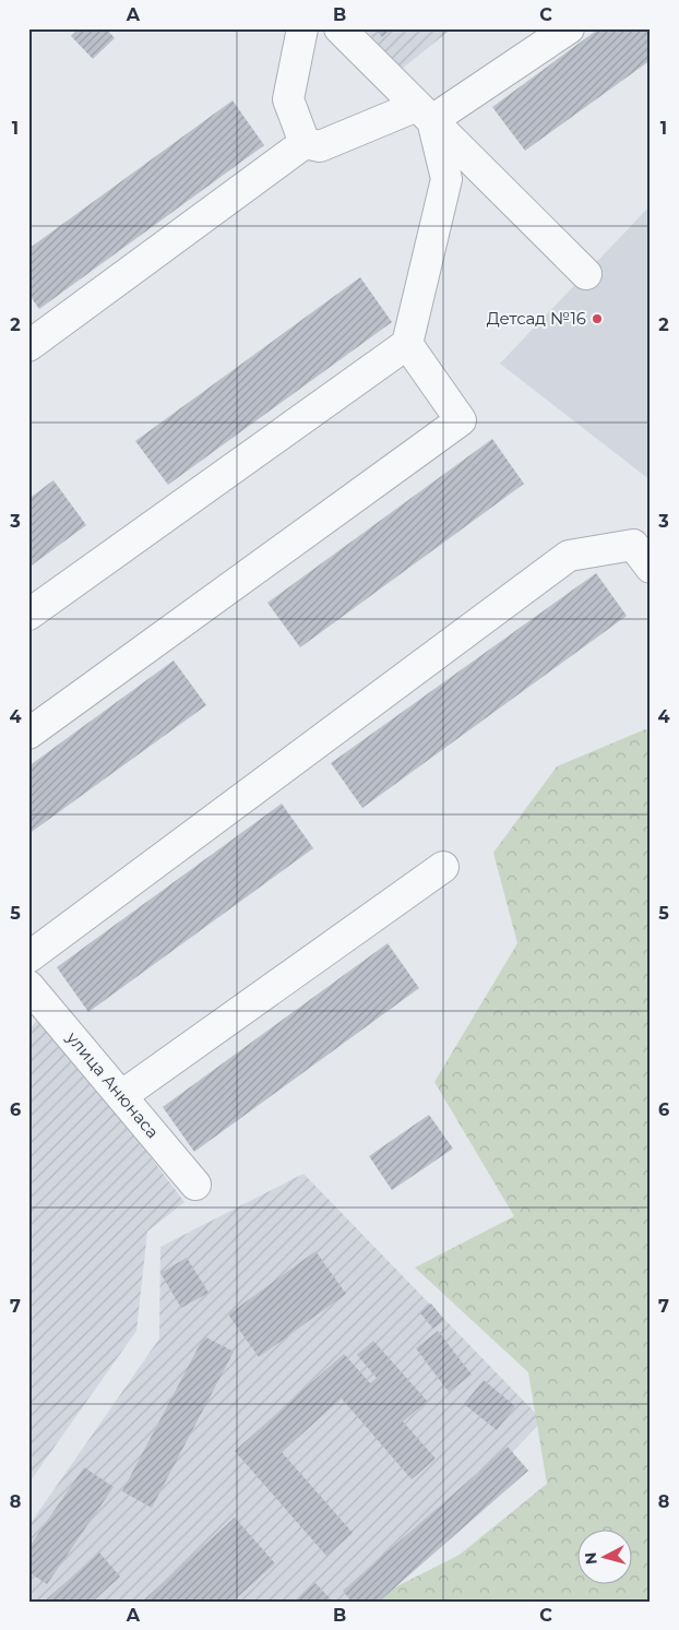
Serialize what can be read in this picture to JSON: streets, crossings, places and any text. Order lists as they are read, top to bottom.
{
  "streets": {
    "street": ["улица Анюнаса"]
  },
  "places": ["Детсад №16"],
  "north": "left",
  "grid": {
    "columns": ["A", "B", "C"],
    "rows": [
      "1",
      "2",
      "3",
      "4",
      "5",
      "6",
      "7",
      "8"
    ]
  }
}
